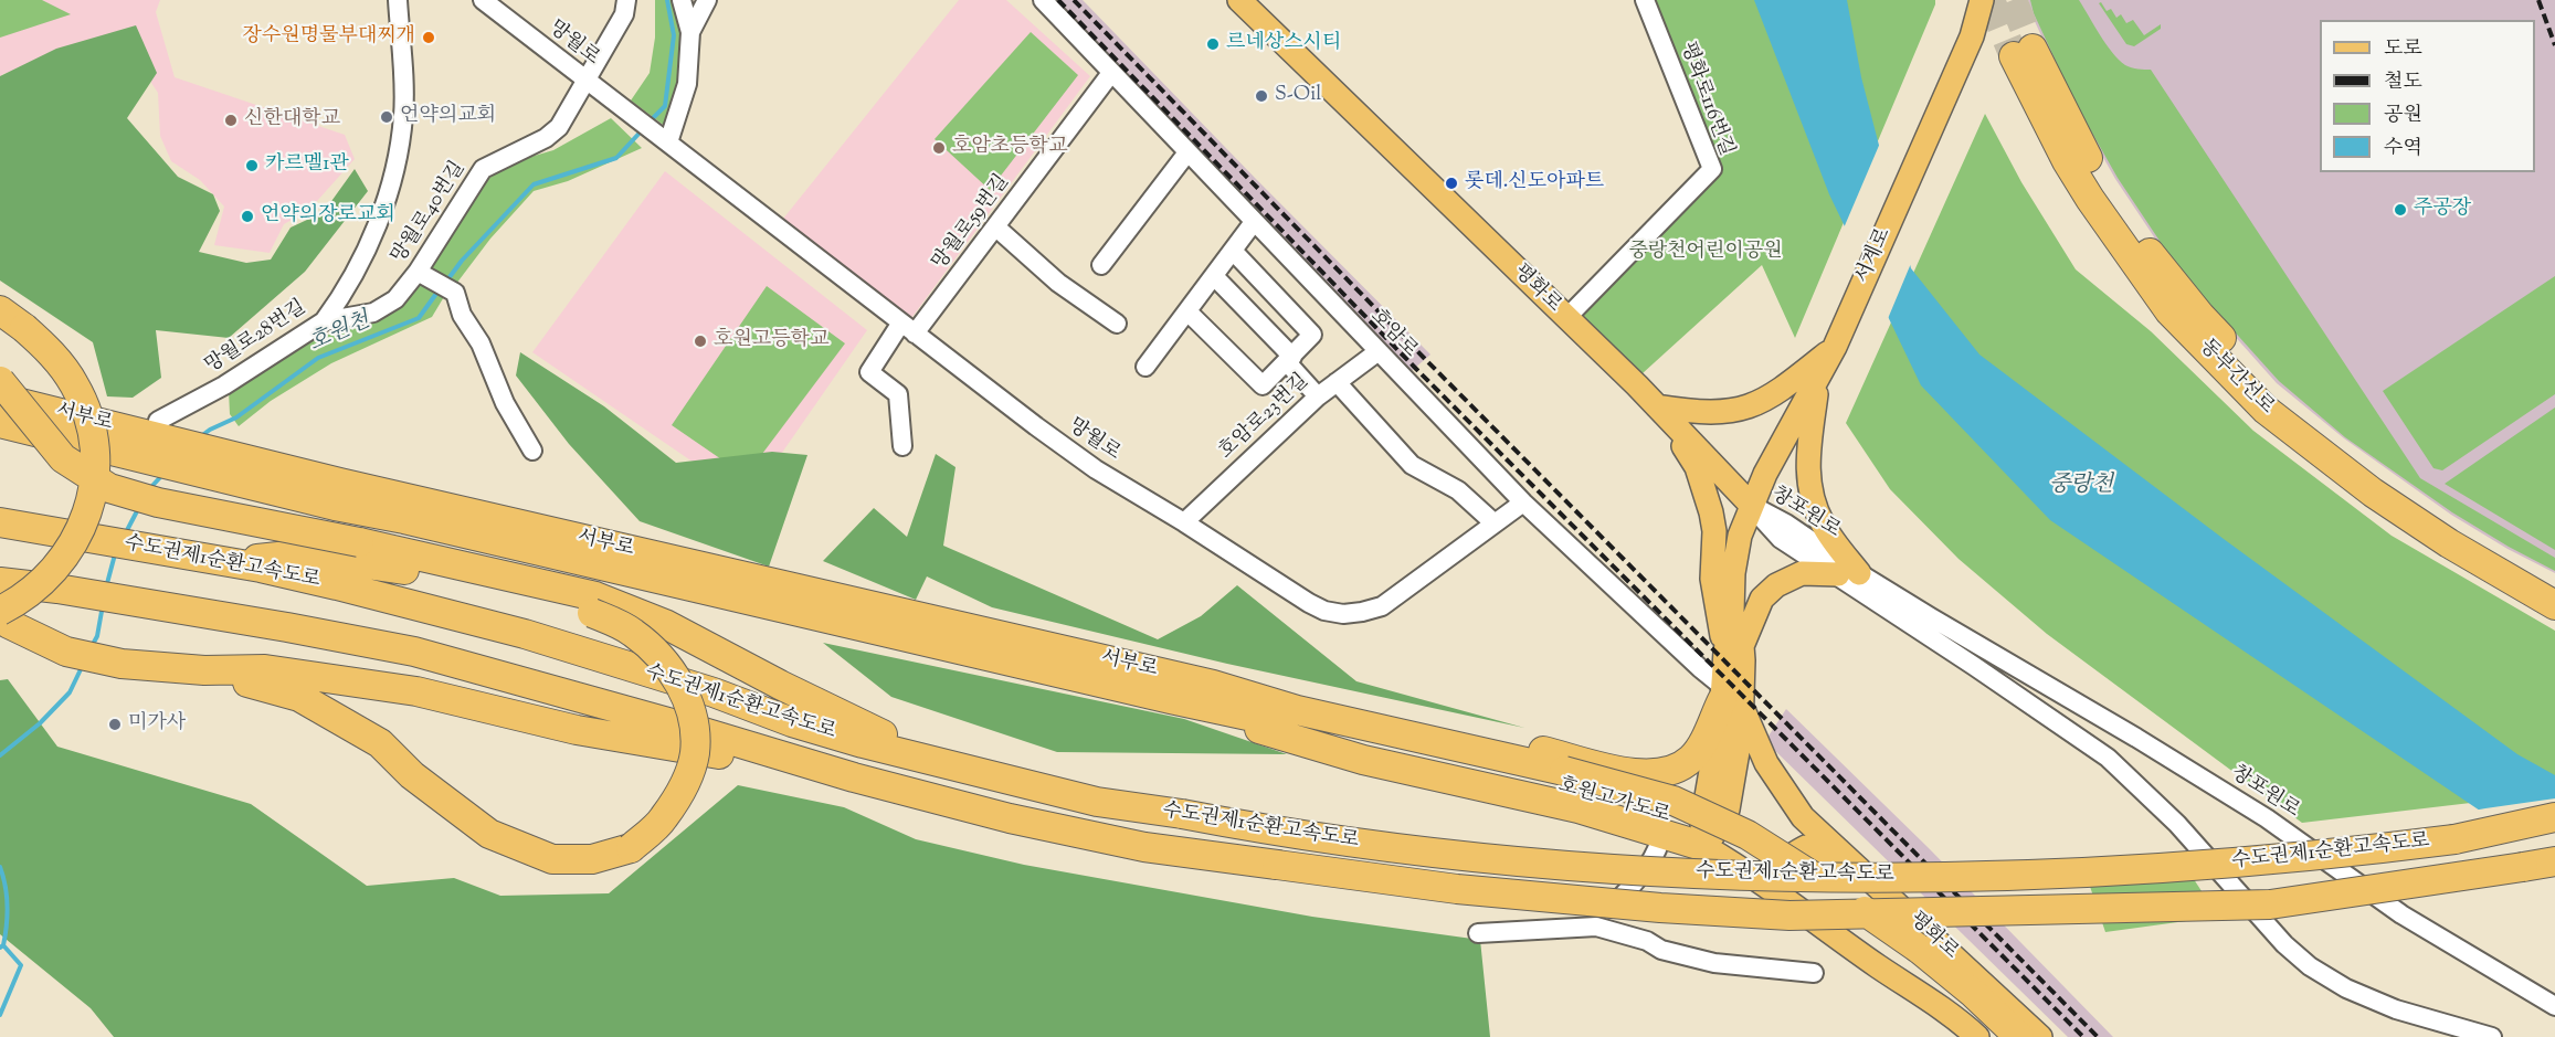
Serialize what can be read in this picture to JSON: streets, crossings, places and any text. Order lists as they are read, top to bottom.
{
  "streets": {
    "highway": [
      "동부간선로",
      "서부로",
      "수도권제1순환고속도로",
      "호원고가도로"
    ],
    "main road": ["서계로", "평화로"],
    "street": [
      "망월로",
      "평화로116번길",
      "망월로40번길",
      "망월로59번길",
      "호암로",
      "망월로28번길",
      "호암로23번길",
      "창포원로"
    ]
  },
  "crossings": [
    ["망월로", "망월로40번길"],
    ["망월로", "망월로59번길"],
    ["망월로", "호암로"],
    ["망월로", "호암로23번길"],
    ["평화로116번길", "평화로"],
    ["망월로40번길", "망월로28번길"],
    ["망월로59번길", "호암로"],
    ["서계로", "평화로"],
    ["서계로", "창포원로"],
    ["평화로", "호암로"],
    ["평화로", "창포원로"],
    ["호암로", "호암로23번길"],
    ["서부로", "호원고가도로"]
  ],
  "water": ["호원천", "중랑천"],
  "parks": ["중랑천어린이공원"],
  "places": [
    "장수원명물부대찌개",
    "르네상스시티",
    "S-Oil",
    "언약의교회",
    "신한대학교",
    "호암초등학교",
    "카르멜1관",
    "롯데.신도아파트",
    "주공장",
    "언약의장로교회",
    "호원고등학교",
    "미가사"
  ],
  "legend": [
    "도로",
    "철도",
    "공원",
    "수역"
  ]
}
